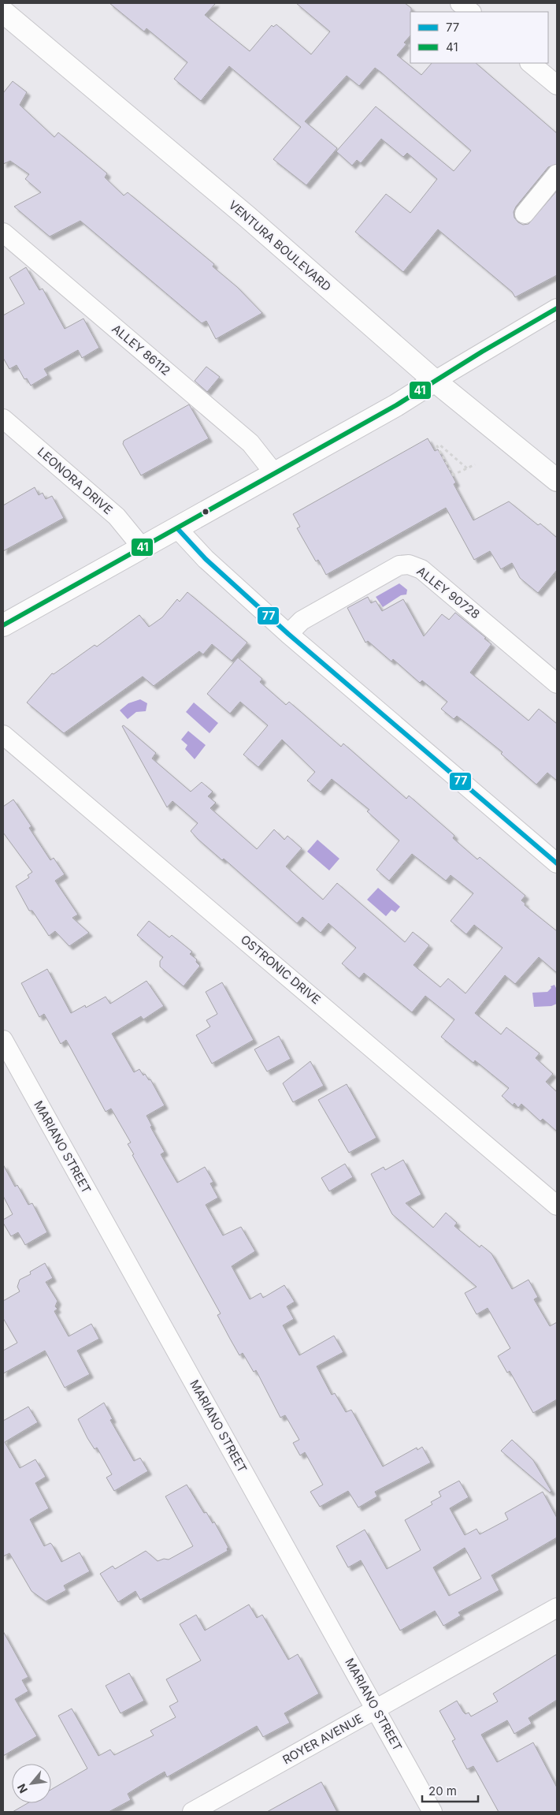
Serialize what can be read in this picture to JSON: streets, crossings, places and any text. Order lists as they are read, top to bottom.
{
  "streets": {
    "main road": ["VENTURA BOULEVARD"],
    "street": [
      "ALLEY 86112",
      "LEONORA DRIVE",
      "ALLEY 90728",
      "OSTRONIC DRIVE",
      "MARIANO STREET",
      "ROYER AVENUE"
    ]
  },
  "crossings": [
    ["MARIANO STREET", "ROYER AVENUE"]
  ],
  "lines": ["transit line 41", "transit line 77"],
  "legend": ["77", "41"],
  "scale_bar": "20 m",
  "north": "bottom left"
}
